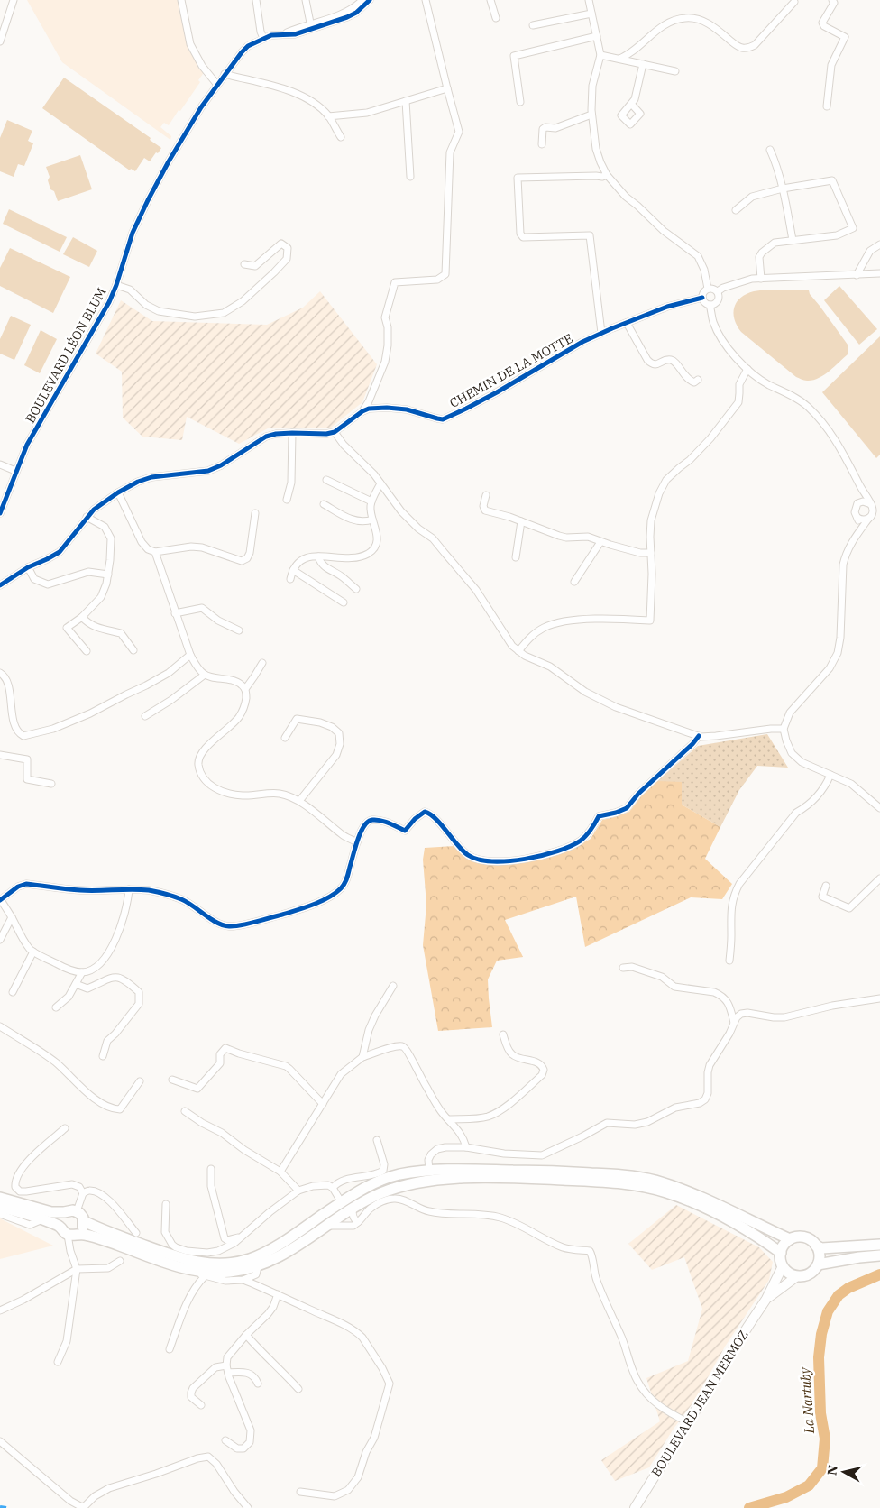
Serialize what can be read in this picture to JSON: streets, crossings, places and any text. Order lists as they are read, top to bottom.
{
  "streets": {
    "main road": ["BOULEVARD JEAN MERMOZ"],
    "street": ["BOULEVARD LÉON BLUM", "CHEMIN DE LA MOTTE"]
  },
  "water": ["La Nartuby"],
  "north": "left"
}
